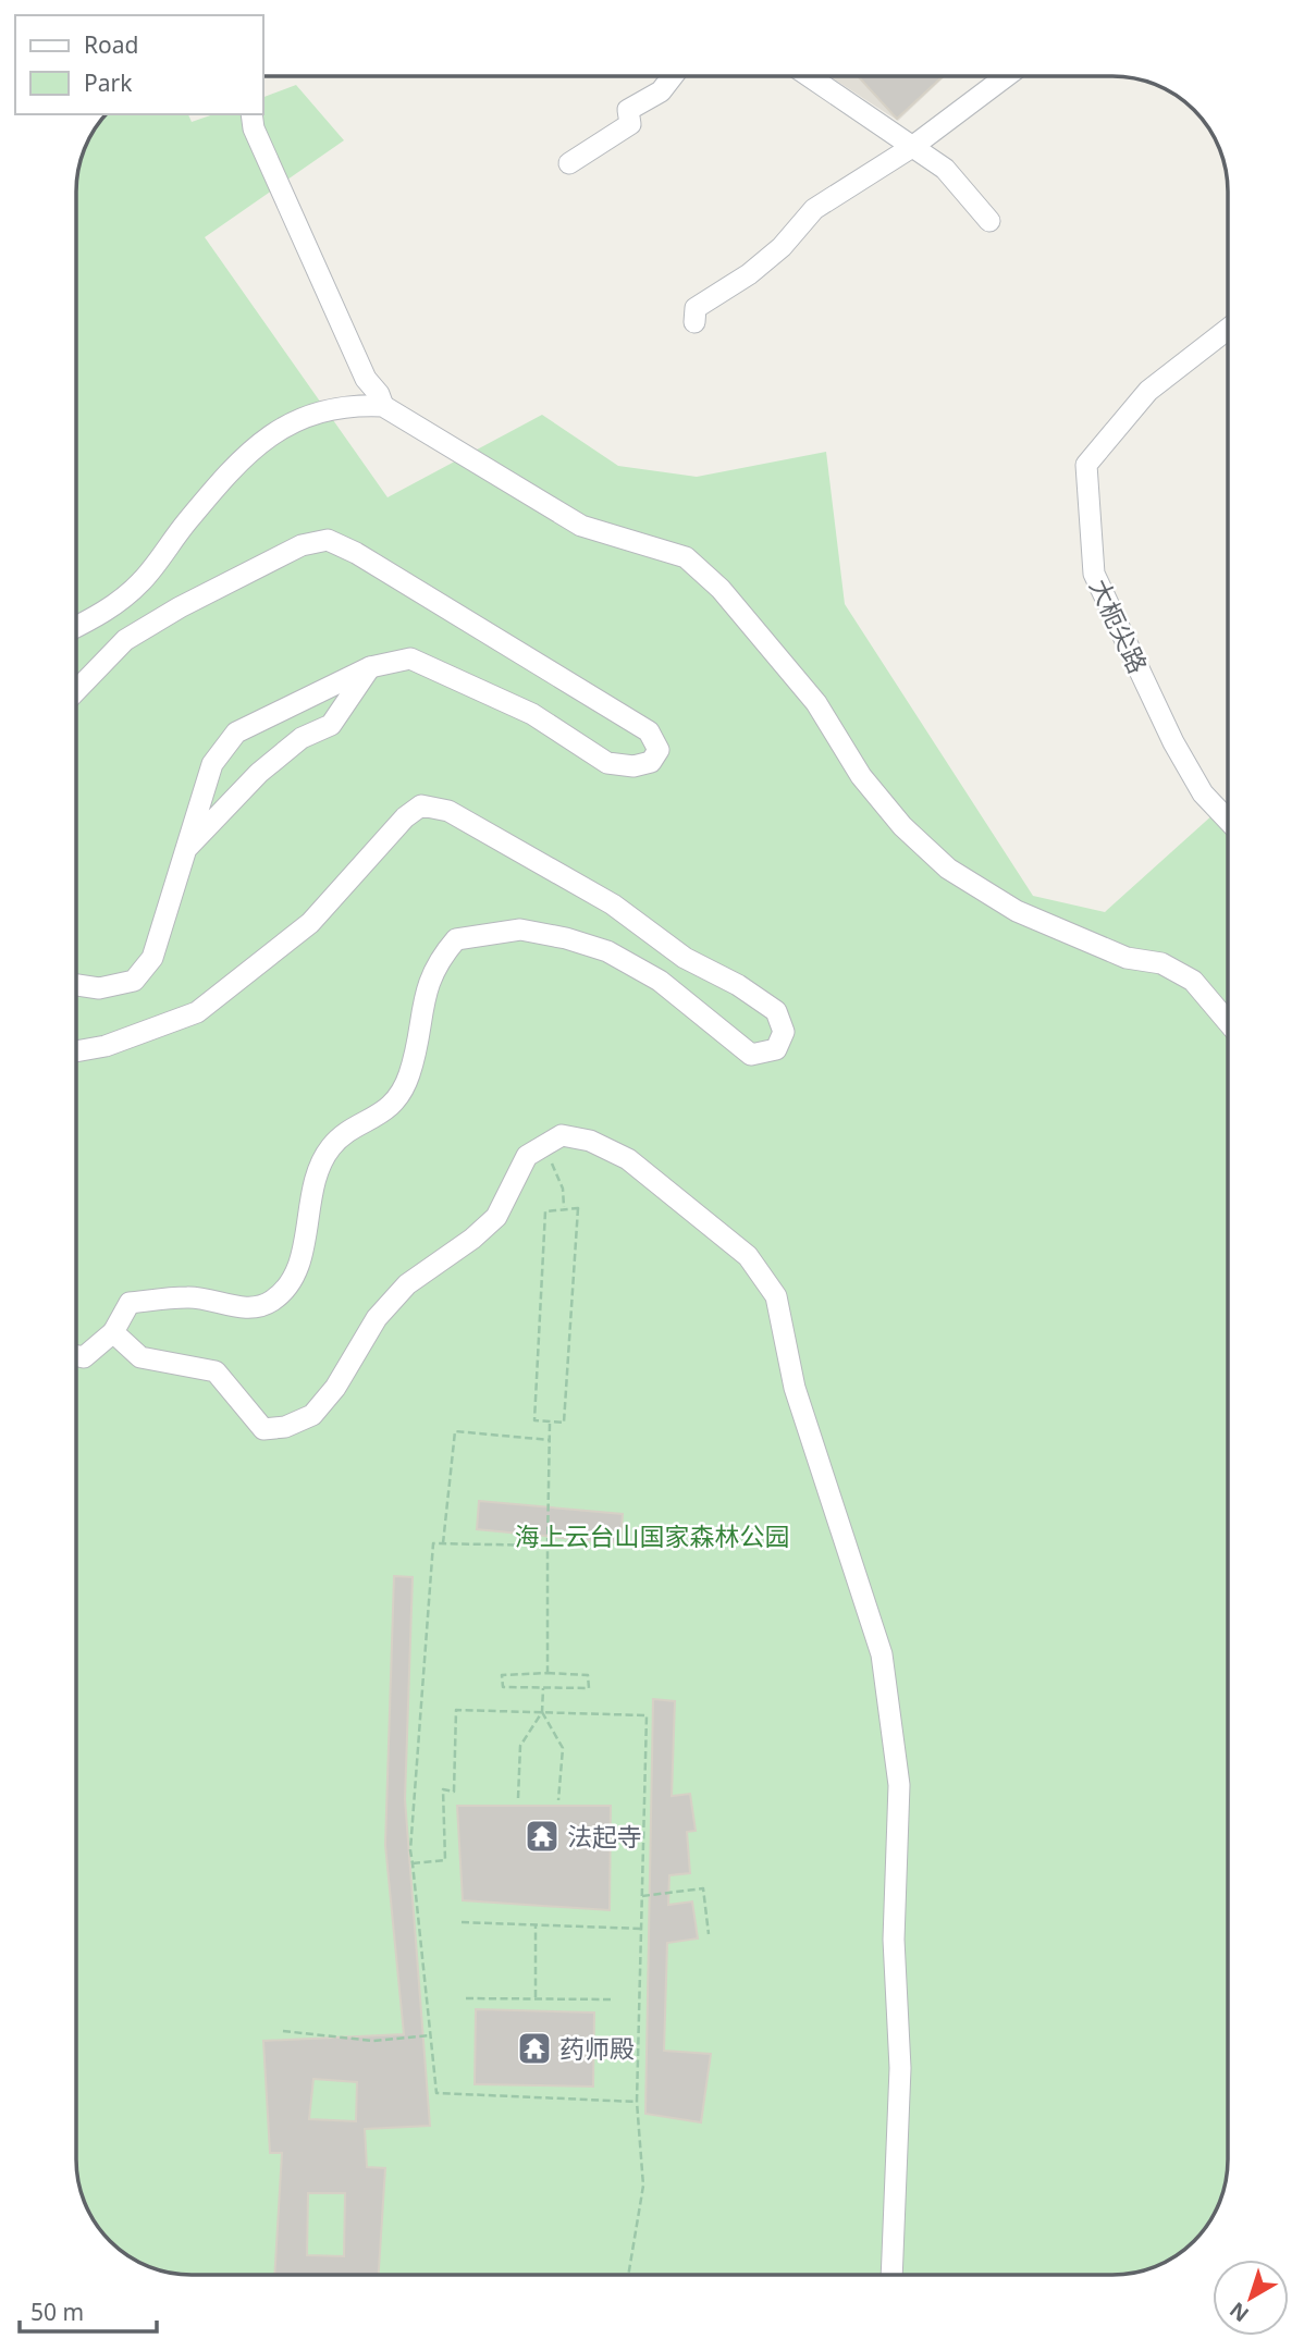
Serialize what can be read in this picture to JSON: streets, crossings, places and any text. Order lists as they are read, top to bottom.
{
  "streets": {
    "street": ["大枙尖路"]
  },
  "parks": ["海上云台山国家森林公园"],
  "places": {
    "temple": ["法起寺", "药师殿"]
  },
  "legend": ["Road", "Park"],
  "scale_bar": "50 m",
  "north": "bottom left"
}
